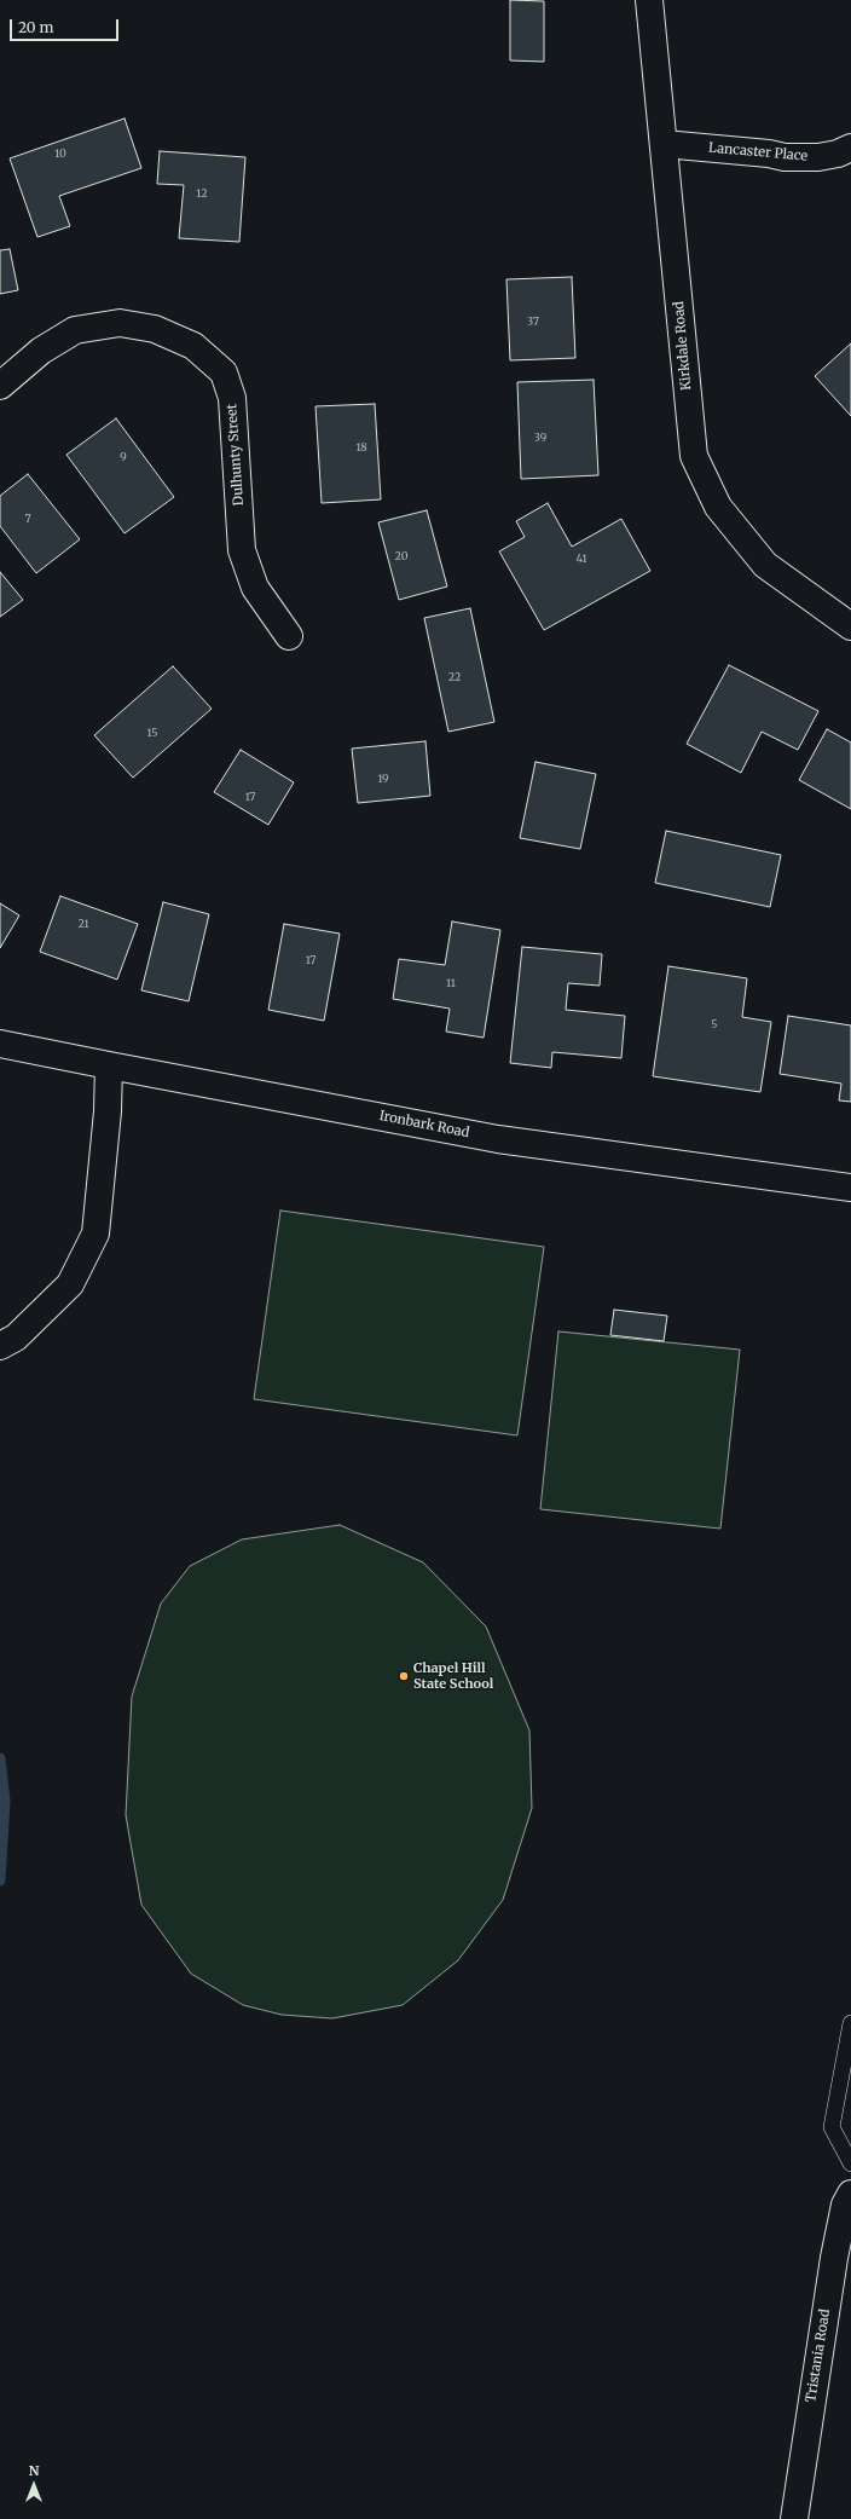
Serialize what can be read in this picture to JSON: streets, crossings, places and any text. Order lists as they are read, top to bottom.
{
  "streets": {
    "street": [
      "Lancaster Place",
      "Kirkdale Road",
      "Dulhunty Street",
      "Ironbark Road",
      "Tristania Road"
    ]
  },
  "crossings": [
    ["Lancaster Place", "Kirkdale Road"]
  ],
  "places": ["Chapel Hill State School"],
  "house_numbers": [
    "10",
    "12",
    "37",
    "39",
    "18",
    "9",
    "7",
    "20",
    "41",
    "22",
    "15",
    "19",
    "17",
    "21",
    "17",
    "11",
    "5"
  ],
  "scale_bar": "20 m",
  "north": "top"
}
